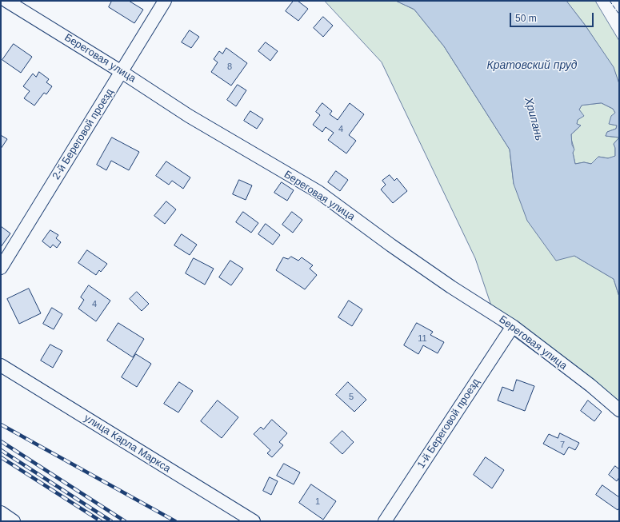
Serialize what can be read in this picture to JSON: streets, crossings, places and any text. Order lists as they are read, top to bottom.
{
  "streets": {
    "street": [
      "Береговая улица",
      "2-й Береговой проезд",
      "1-й Береговой проезд",
      "улица Карла Маркса"
    ]
  },
  "crossings": [
    ["Береговая улица", "2-й Береговой проезд"],
    ["Береговая улица", "1-й Береговой проезд"]
  ],
  "water": ["Кратовский пруд", "Хрипань"],
  "house_numbers": [
    "8",
    "4",
    "4",
    "11",
    "5",
    "7",
    "1"
  ],
  "scale_bar": "50 m"
}
